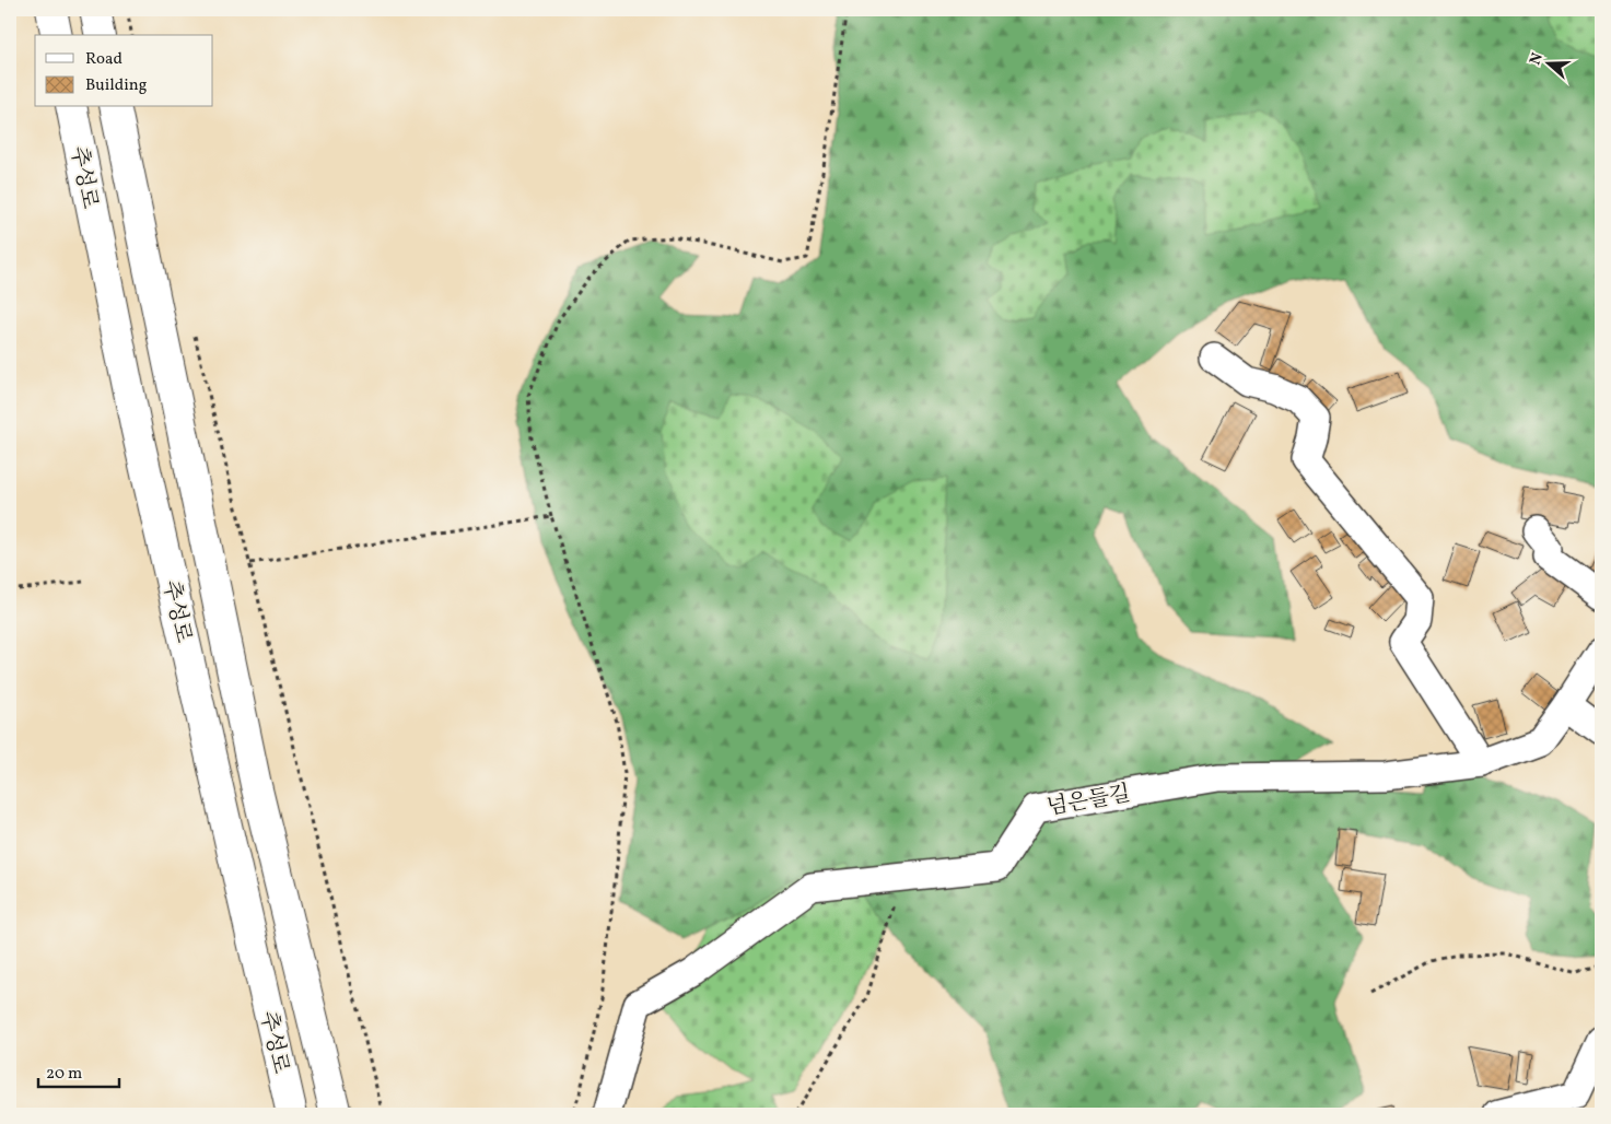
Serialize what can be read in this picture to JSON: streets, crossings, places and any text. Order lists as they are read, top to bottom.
{
  "streets": {
    "main road": ["추성로"],
    "street": ["넘은들길"]
  },
  "legend": ["Road", "Building"],
  "scale_bar": "20 m",
  "north": "left"
}
